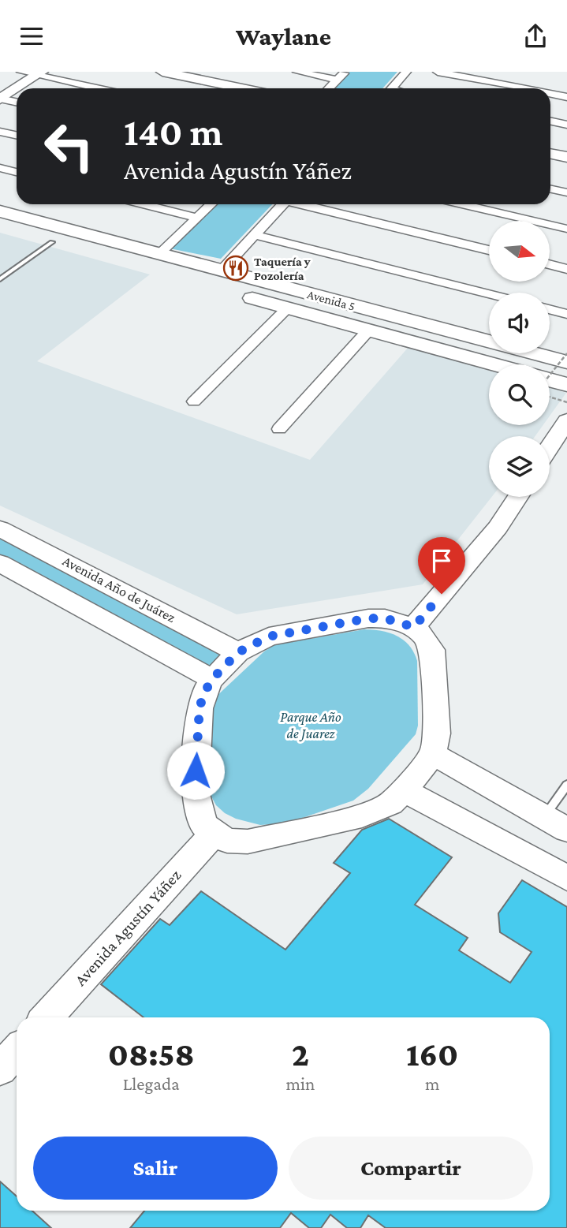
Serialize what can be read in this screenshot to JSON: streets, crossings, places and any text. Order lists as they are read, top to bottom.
{
  "streets": {
    "main road": ["Avenida 5", "Avenida Año de Juárez", "Avenida Agustín Yáñez"]
  },
  "parks": ["Parque Año de Juarez"],
  "places": {
    "restaurant": ["Taquería y Pozolería"]
  },
  "north": "right",
  "page": {
    "header": "Waylane",
    "turn": ["140 m", "Avenida Agustín Yáñez"],
    "eta": [
      "08:58",
      "Llegada",
      "2",
      "min",
      "160",
      "m"
    ],
    "buttons": ["Salir", "Compartir"]
  }
}
